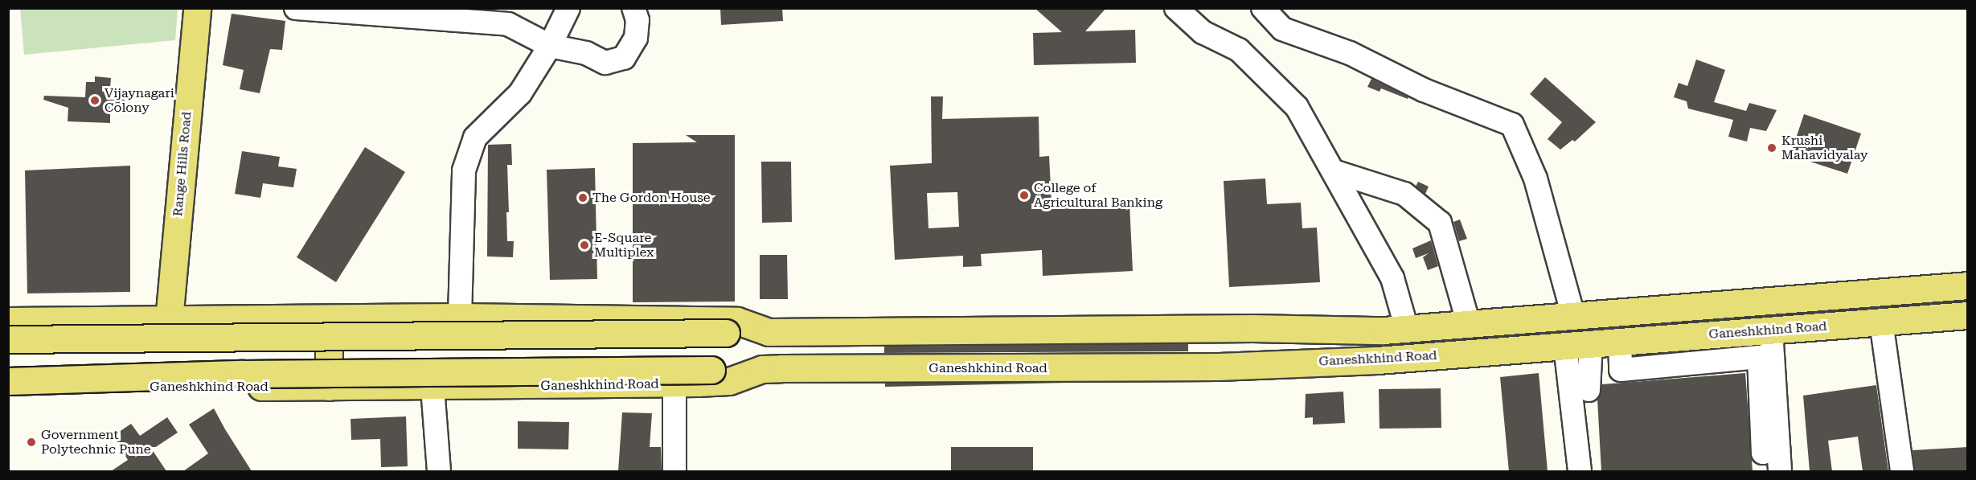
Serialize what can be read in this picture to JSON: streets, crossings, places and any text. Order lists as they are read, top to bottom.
{
  "streets": {
    "main road": ["Range Hills Road", "Ganeshkhind Road"]
  },
  "places": [
    "Vijaynagari Colony",
    "Krushi Mahavidyalay",
    "College of Agricultural Banking",
    "The Gordon House",
    "E-Square Multiplex",
    "Government Polytechnic Pune"
  ]
}
